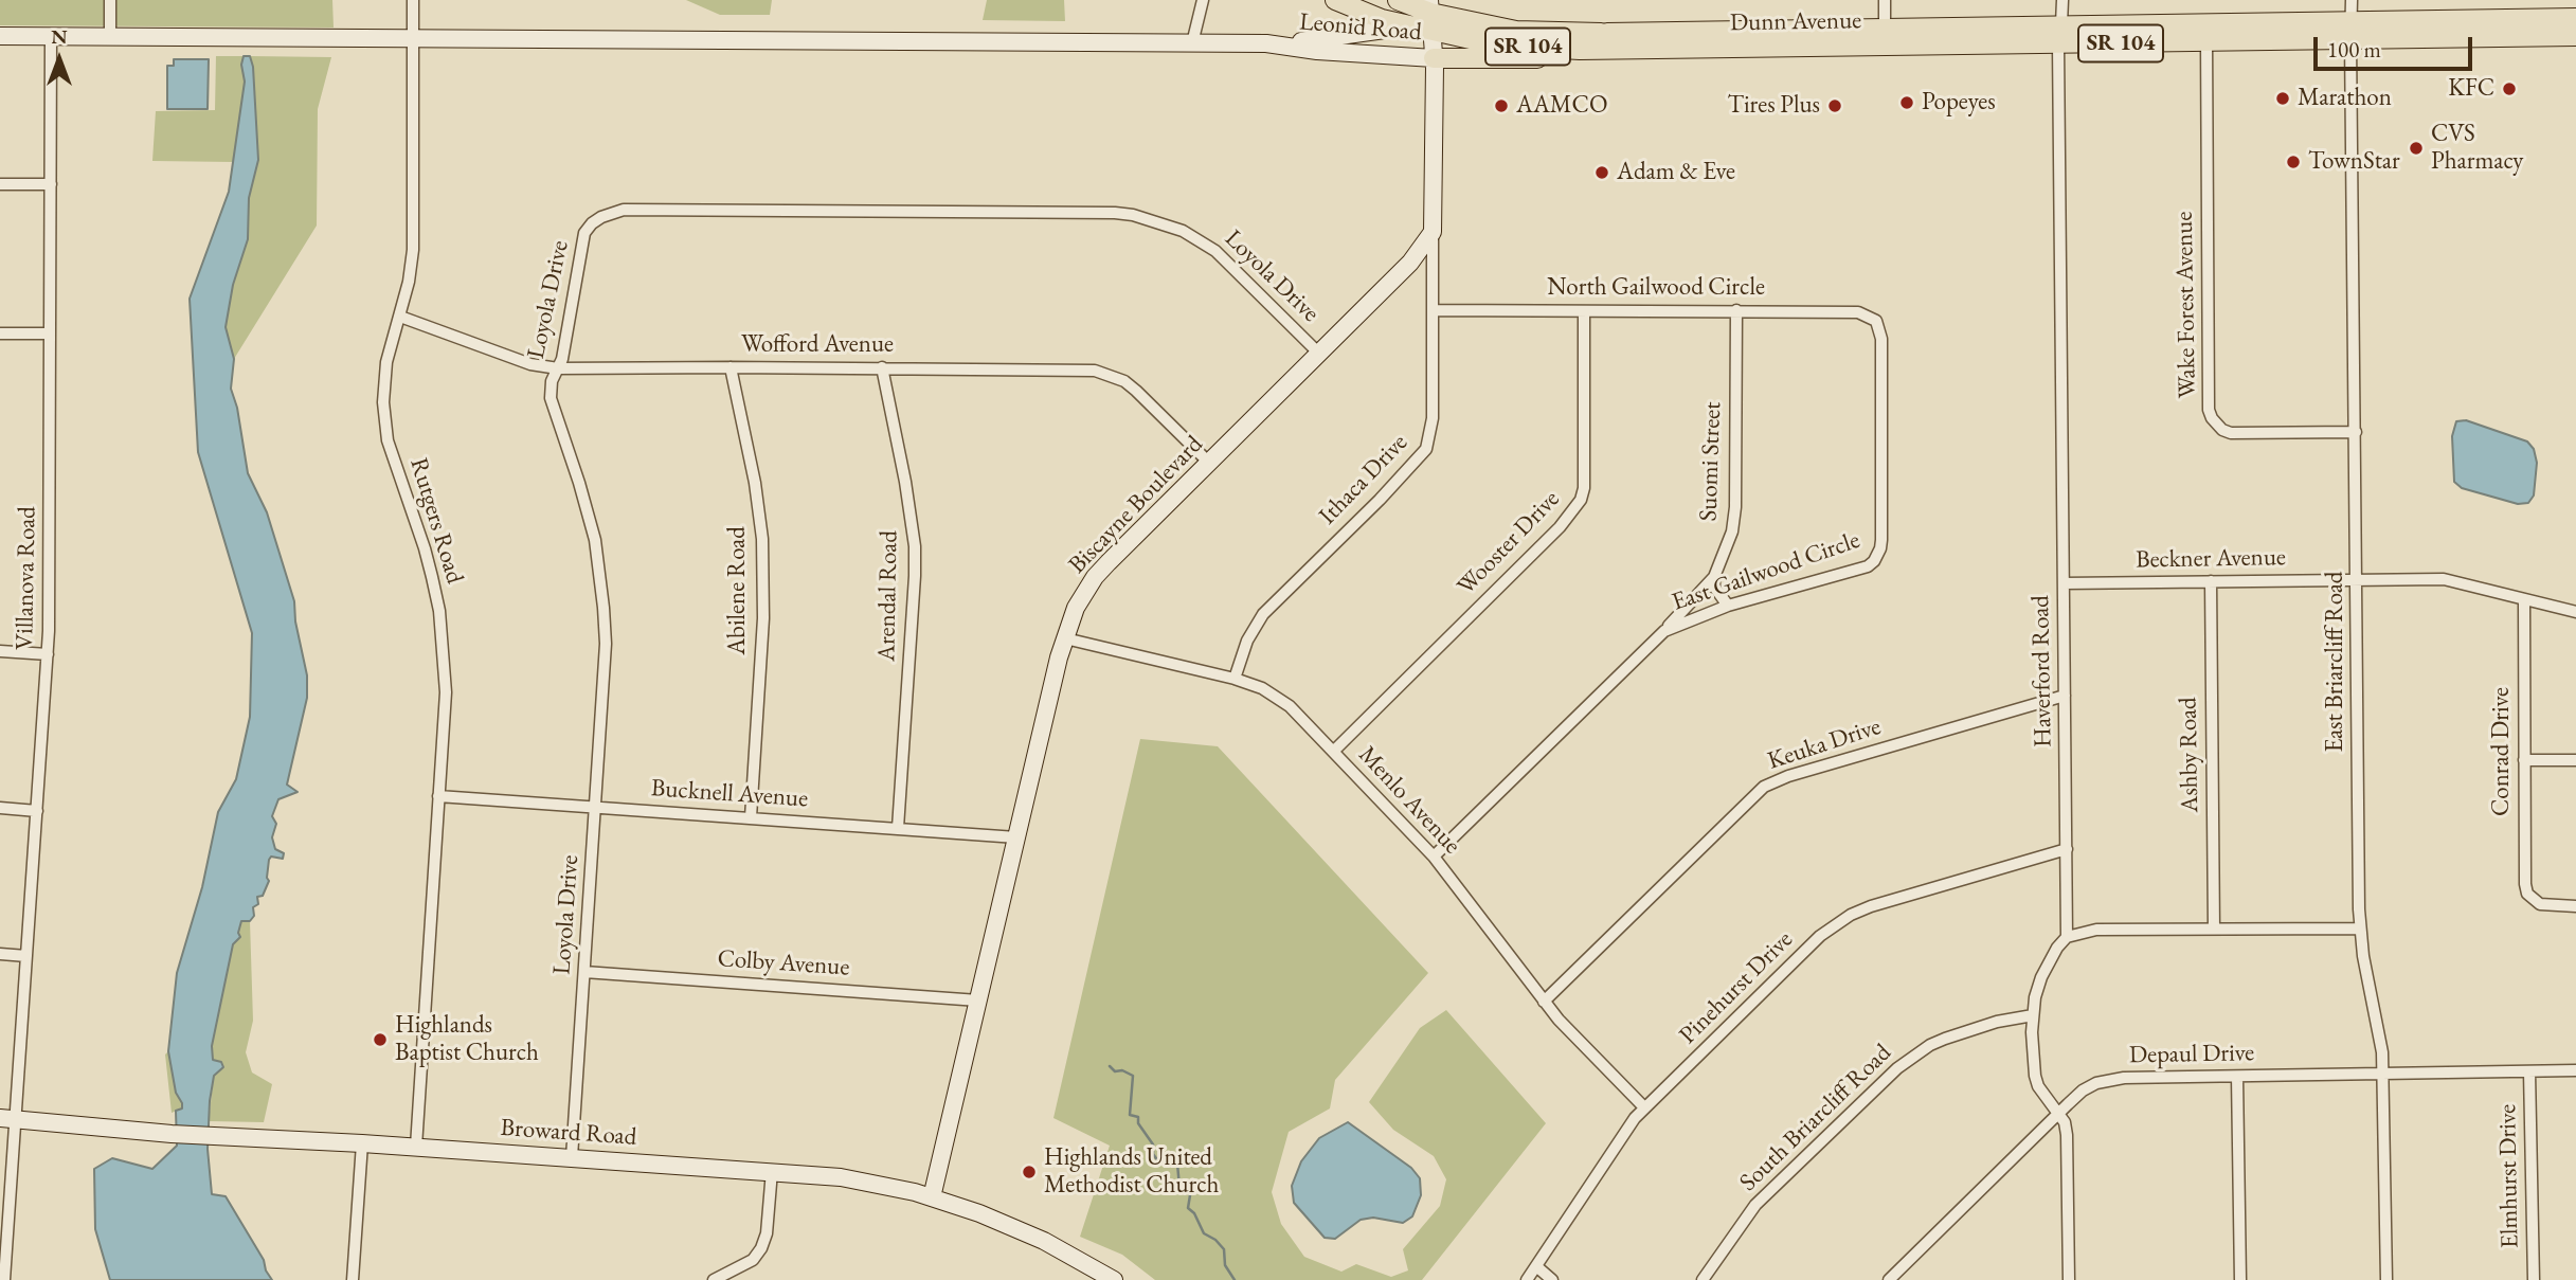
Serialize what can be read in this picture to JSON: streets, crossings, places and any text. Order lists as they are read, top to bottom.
{
  "streets": {
    "main road": ["Dunn Avenue", "SR 104"],
    "street": [
      "Leonid Road",
      "Loyola Drive",
      "North Gailwood Circle",
      "Wake Forest Avenue",
      "Wofford Avenue",
      "Suomi Street",
      "Ithaca Drive",
      "Biscayne Boulevard",
      "Rutgers Road",
      "Wooster Drive",
      "Beckner Avenue",
      "East Gailwood Circle",
      "Villanova Road",
      "Abilene Road",
      "Arendal Road",
      "East Briarcliff Road",
      "Haverford Road",
      "Keuka Drive",
      "Conrad Drive",
      "Ashby Road",
      "Bucknell Avenue",
      "Menlo Avenue",
      "Colby Avenue",
      "Pinehurst Drive",
      "Depaul Drive",
      "South Briarcliff Road",
      "Broward Road",
      "Elmhurst Drive"
    ]
  },
  "crossings": [
    ["Dunn Avenue", "Leonid Road"],
    ["Dunn Avenue", "Wake Forest Avenue"],
    ["Dunn Avenue", "East Briarcliff Road"],
    ["Dunn Avenue", "Haverford Road"],
    ["Leonid Road", "Rutgers Road"],
    ["Leonid Road", "Villanova Road"],
    ["Loyola Drive", "Wofford Avenue"],
    ["Loyola Drive", "Biscayne Boulevard"],
    ["Loyola Drive", "Bucknell Avenue"],
    ["Loyola Drive", "Colby Avenue"],
    ["Loyola Drive", "Broward Road"],
    ["North Gailwood Circle", "Suomi Street"],
    ["North Gailwood Circle", "Ithaca Drive"],
    ["North Gailwood Circle", "Wooster Drive"],
    ["North Gailwood Circle", "East Gailwood Circle"],
    ["Wake Forest Avenue", "East Briarcliff Road"],
    ["Wofford Avenue", "Biscayne Boulevard"],
    ["Wofford Avenue", "Rutgers Road"],
    ["Wofford Avenue", "Abilene Road"],
    ["Wofford Avenue", "Arendal Road"],
    ["Ithaca Drive", "Biscayne Boulevard"],
    ["Ithaca Drive", "Menlo Avenue"],
    ["Biscayne Boulevard", "Bucknell Avenue"],
    ["Biscayne Boulevard", "Menlo Avenue"],
    ["Biscayne Boulevard", "Colby Avenue"],
    ["Biscayne Boulevard", "Broward Road"],
    ["Rutgers Road", "Bucknell Avenue"],
    ["Rutgers Road", "Broward Road"],
    ["Wooster Drive", "Menlo Avenue"],
    ["Beckner Avenue", "East Briarcliff Road"],
    ["Beckner Avenue", "Haverford Road"],
    ["Beckner Avenue", "Conrad Drive"],
    ["Beckner Avenue", "Ashby Road"],
    ["East Gailwood Circle", "Menlo Avenue"],
    ["Villanova Road", "Broward Road"],
    ["Abilene Road", "Bucknell Avenue"],
    ["Arendal Road", "Bucknell Avenue"],
    ["East Briarcliff Road", "Depaul Drive"],
    ["Haverford Road", "Keuka Drive"],
    ["Haverford Road", "Pinehurst Drive"],
    ["Keuka Drive", "Menlo Avenue"],
    ["Menlo Avenue", "Pinehurst Drive"],
    ["Depaul Drive", "Elmhurst Drive"]
  ],
  "places": [
    "KFC",
    "Marathon",
    "Popeyes",
    "AAMCO",
    "Tires Plus",
    "CVS Pharmacy",
    "TownStar",
    "Adam & Eve",
    "Highlands Baptist Church",
    "Highlands United Methodist Church"
  ],
  "scale_bar": "100 m",
  "north": "top"
}
